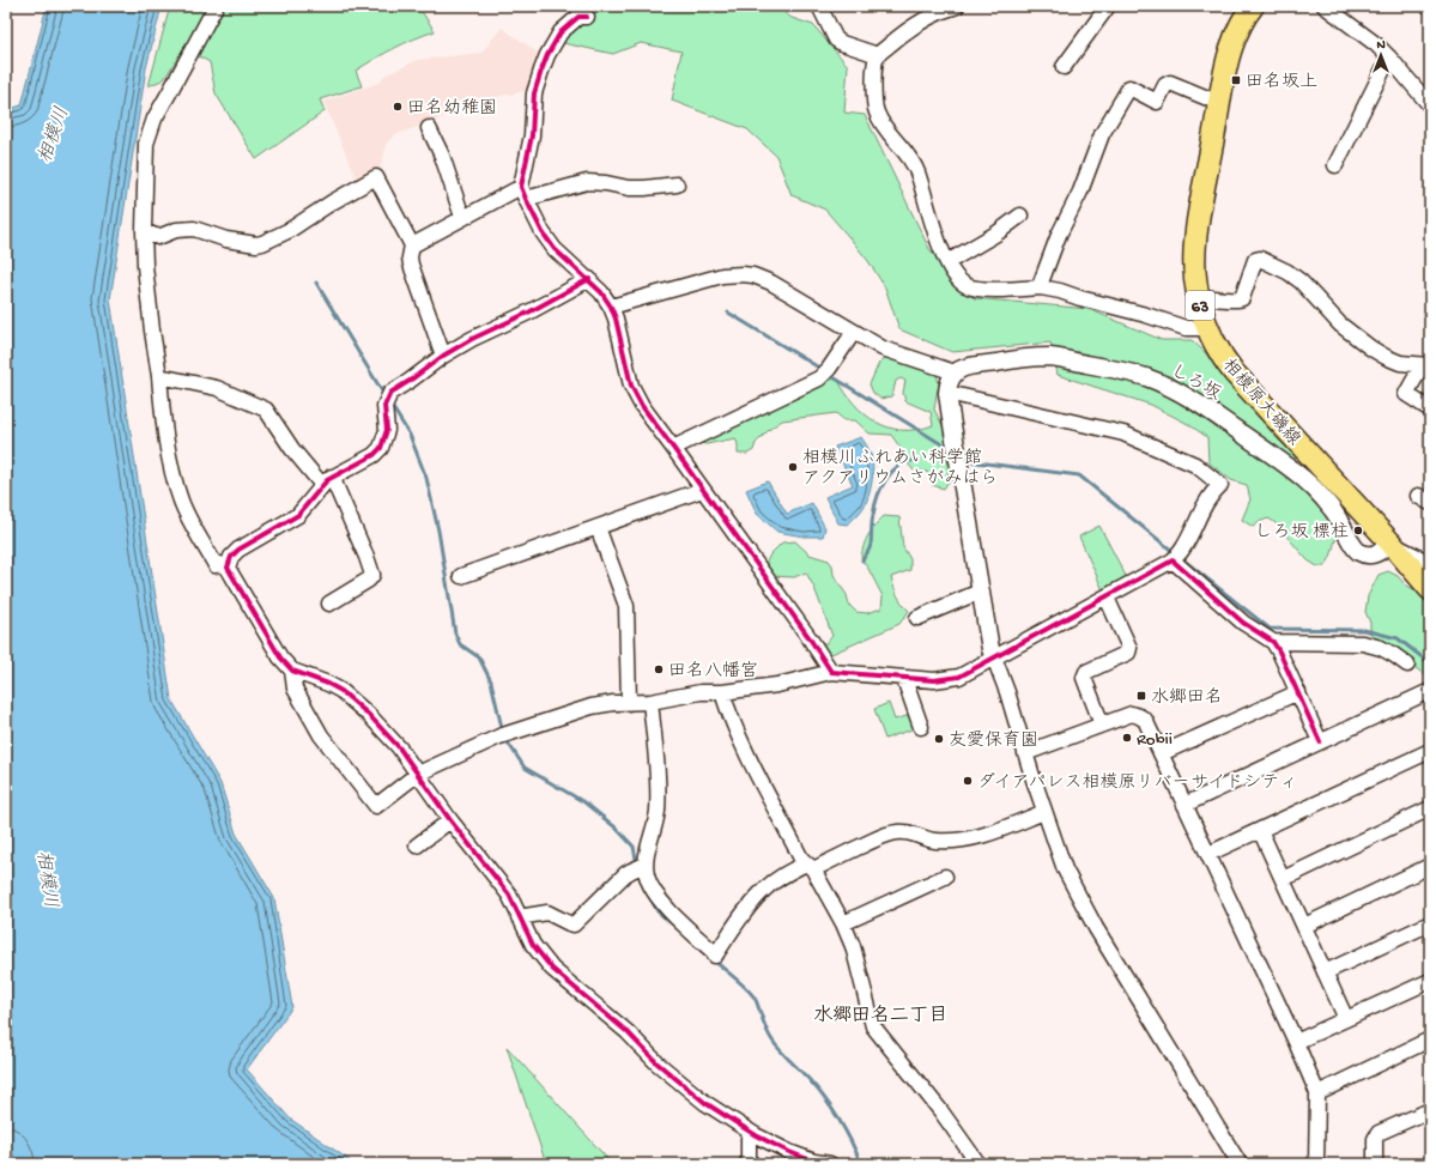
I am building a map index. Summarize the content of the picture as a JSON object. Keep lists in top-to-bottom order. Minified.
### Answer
{"streets":{"main road":["63","相模原大磯線"],"street":["しろ坂"]},"crossings":[["しろ坂","相模原大磯線"]],"districts":["水郷田名二丁目"],"water":["相模川"],"places":{"transit":["田名坂上","水郷田名"],"other":["田名幼稚園","相模川ふれあい科学館 アクアリウムさがみはら","しろ坂 標柱","田名八幡宮","Robii","友愛保育園","ダイアパレス相模原リバーサイドシティ"]},"north":"top"}
